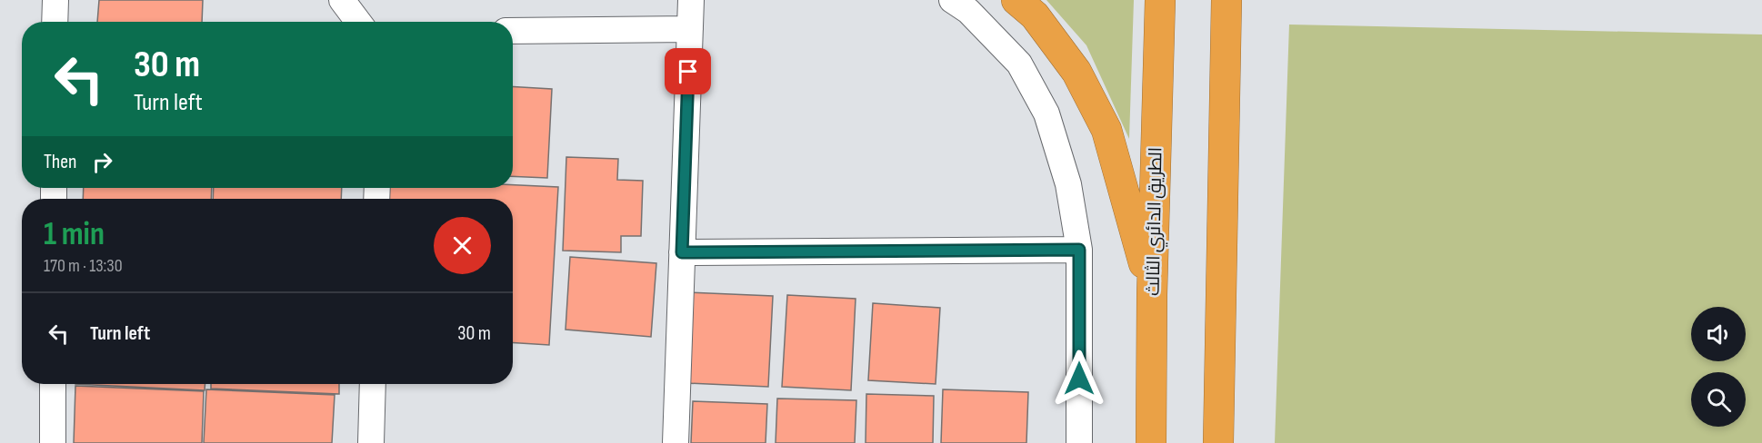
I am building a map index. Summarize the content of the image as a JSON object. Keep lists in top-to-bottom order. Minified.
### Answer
{"streets":{"highway":["الطريق الدائري الثالث"]},"page":{"turn":["30 m","Turn left"],"then":"Then","heading":["1 min","170 m · 13:30"],"list":[{"name":"Turn left","value":"30 m"}]}}
